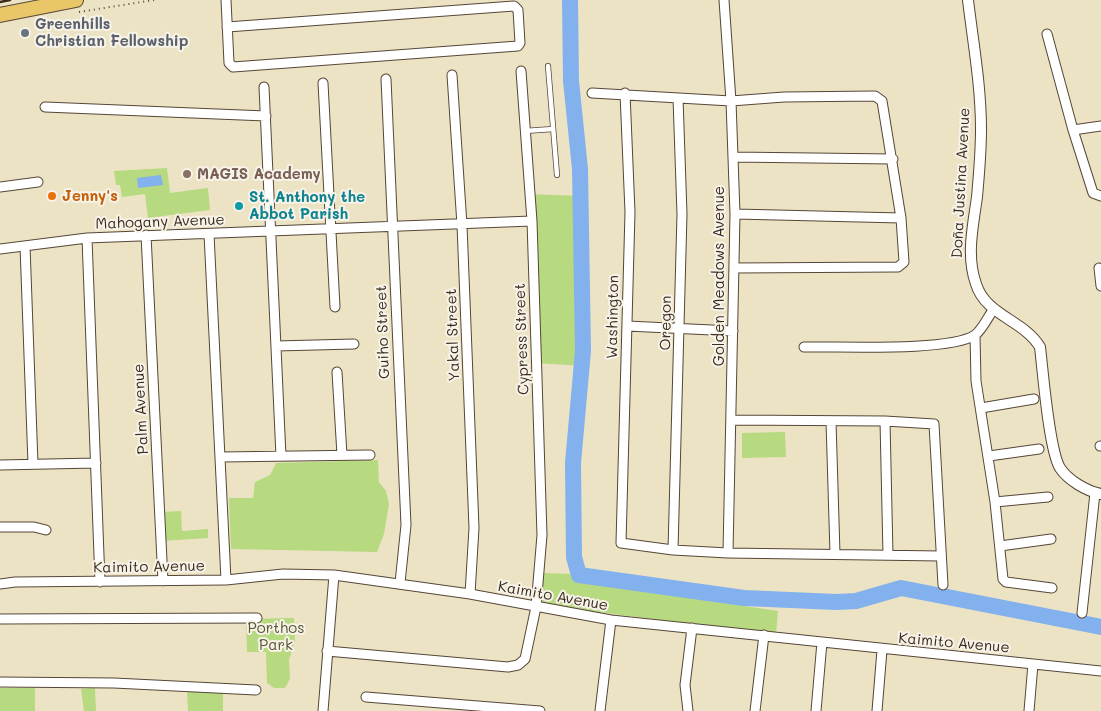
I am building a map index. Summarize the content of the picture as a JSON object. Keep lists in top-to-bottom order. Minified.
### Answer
{"streets":{"street":["Doña Justina Avenue","Mahogany Avenue","Golden Meadows Avenue","Washington","Oregon","Guiho Street","Yakal Street","Cypress Street","Palm Avenue","Kaimito Avenue"]},"crossings":[["Mahogany Avenue","Guiho Street"],["Mahogany Avenue","Yakal Street"],["Mahogany Avenue","Cypress Street"],["Mahogany Avenue","Palm Avenue"],["Washington","Oregon"],["Guiho Street","Kaimito Avenue"],["Yakal Street","Kaimito Avenue"],["Cypress Street","Kaimito Avenue"],["Palm Avenue","Kaimito Avenue"]],"parks":["Porthos Park"],"places":["Greenhills Christian Fellowship","MAGIS Academy","Jenny's","St. Anthony the Abbot Parish"]}
